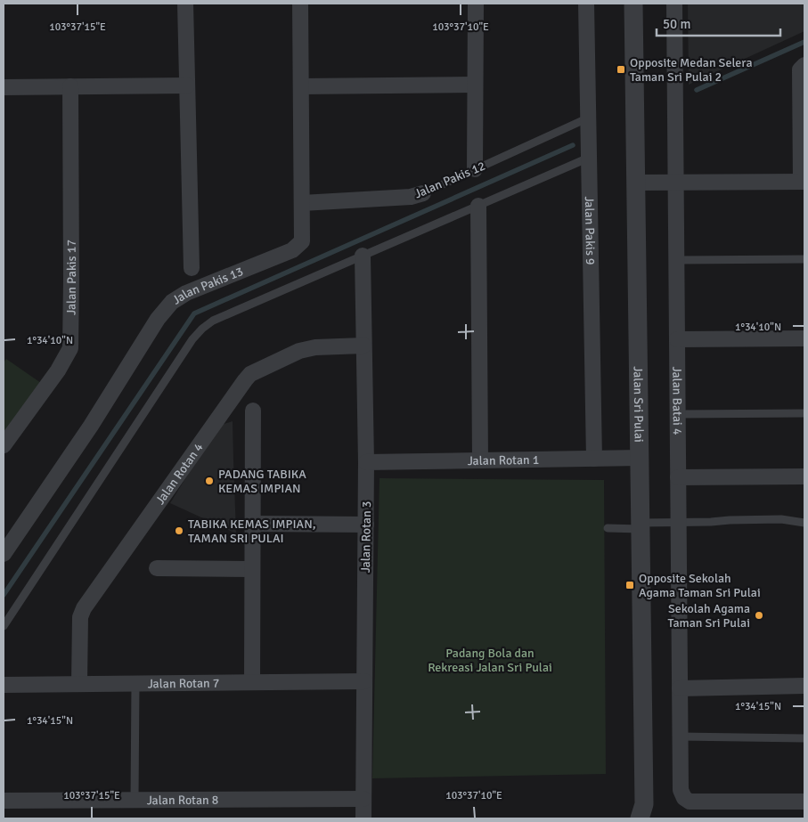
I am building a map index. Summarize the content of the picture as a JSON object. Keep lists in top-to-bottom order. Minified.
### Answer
{"streets":{"street":["Jalan Pakis 12","Jalan Pakis 9","Jalan Pakis 17","Jalan Pakis 13","Jalan Batai 4","Jalan Sri Pulai","Jalan Rotan 1","Jalan Rotan 4","Jalan Rotan 3","Jalan Rotan 7","Jalan Rotan 8"]},"crossings":[["Jalan Pakis 12","Jalan Pakis 9"],["Jalan Pakis 12","Jalan Pakis 13"],["Jalan Pakis 9","Jalan Rotan 1"],["Jalan Sri Pulai","Jalan Rotan 1"],["Jalan Rotan 1","Jalan Rotan 3"],["Jalan Rotan 4","Jalan Rotan 3"],["Jalan Rotan 4","Jalan Rotan 7"],["Jalan Rotan 3","Jalan Rotan 7"],["Jalan Rotan 3","Jalan Rotan 8"]],"parks":["Padang Bola dan Rekreasi Jalan Sri Pulai"],"places":{"transit":["Opposite Medan Selera Taman Sri Pulai 2","Opposite Sekolah Agama Taman Sri Pulai"],"other":["PADANG TABIKA KEMAS IMPIAN","TABIKA KEMAS IMPIAN, TAMAN SRI PULAI","Sekolah Agama Taman Sri Pulai"]},"scale_bar":"50 m","coordinates":["103°37'15\"E","103°37'10\"E","1°34'10\"N","1°34'15\"N"]}
